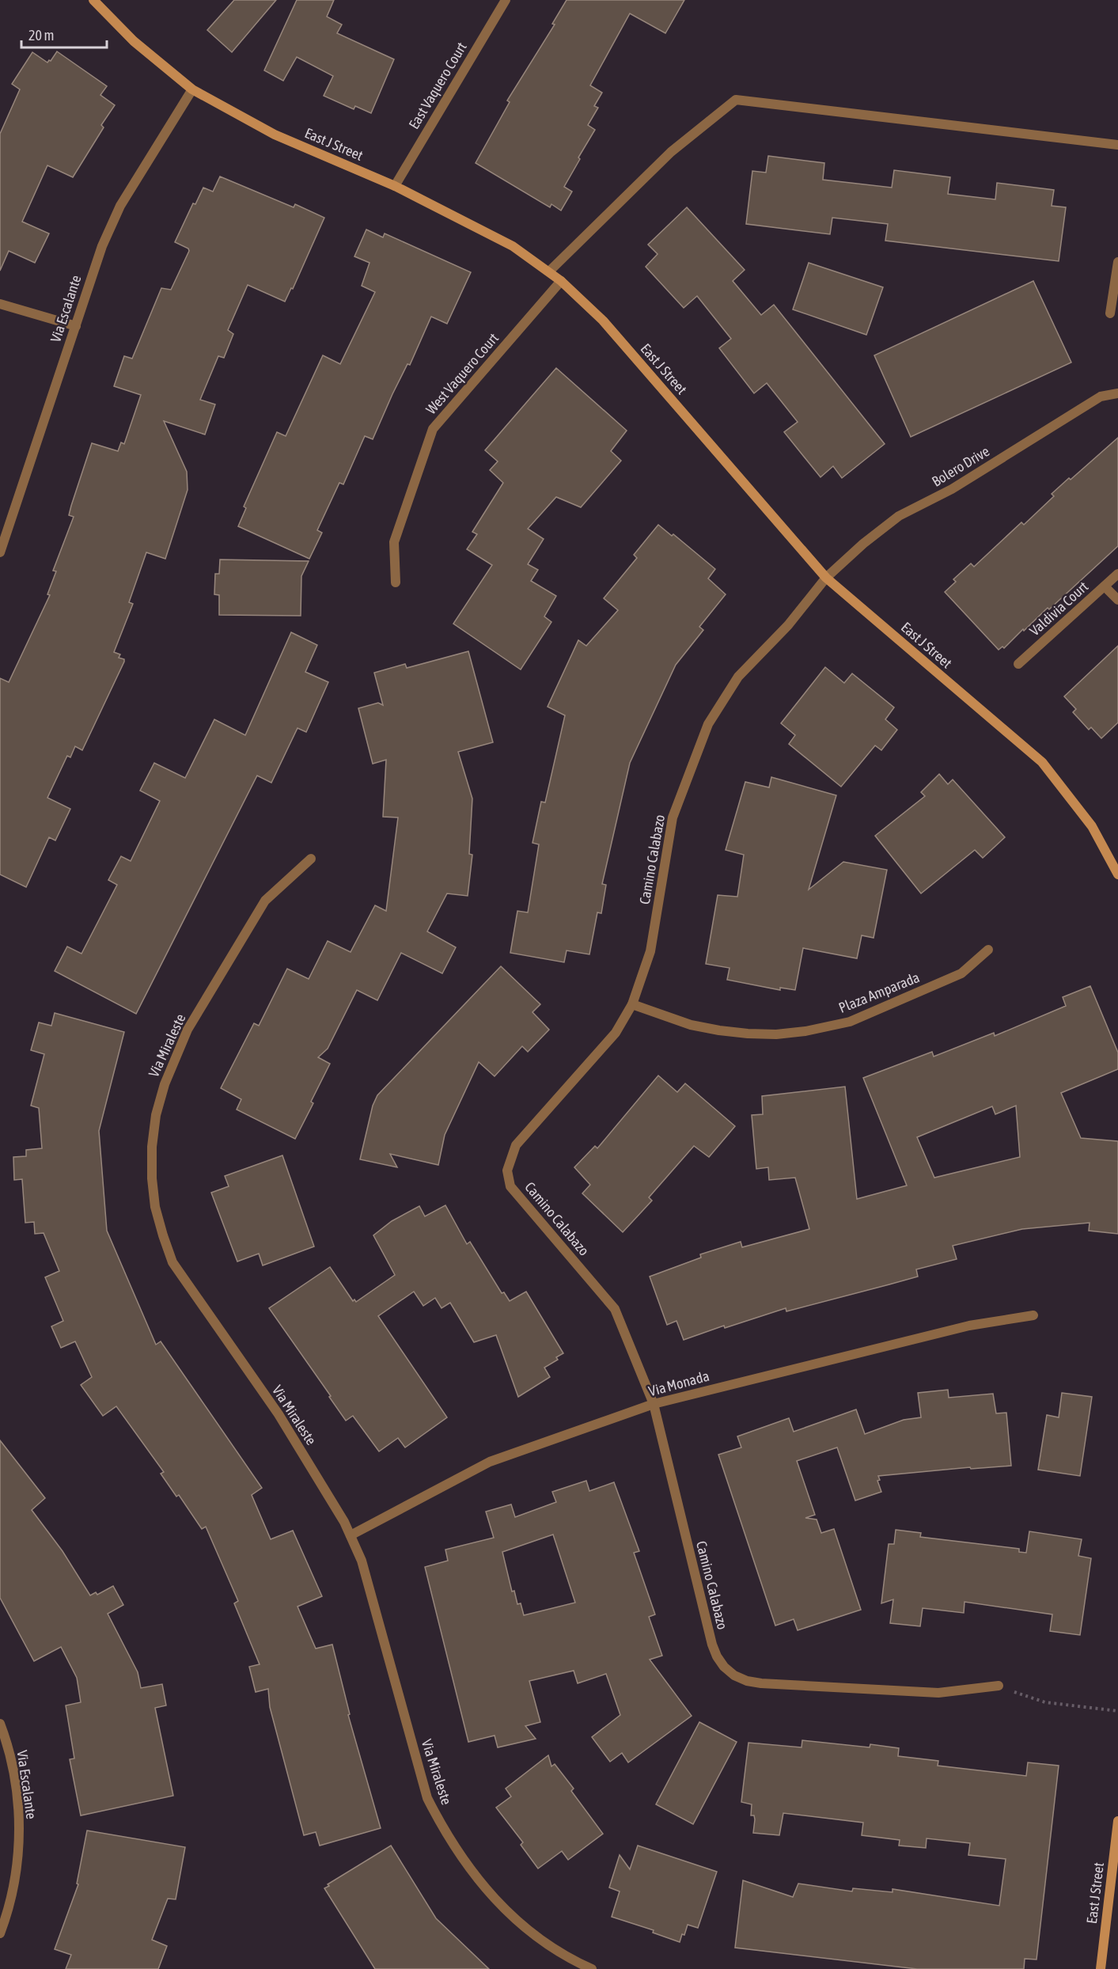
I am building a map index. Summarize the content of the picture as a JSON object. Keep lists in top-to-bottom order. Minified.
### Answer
{"streets":{"street":["East Vaquero Court","East J Street","Via Escalante","West Vaquero Court","Bolero Drive","Valdivia Court","Camino Calabazo","Plaza Amparada","Via Miraleste","Via Monada"]},"crossings":[["East Vaquero Court","East J Street"],["East J Street","Via Escalante"],["East J Street","West Vaquero Court"],["East J Street","Bolero Drive"],["East J Street","Camino Calabazo"],["Bolero Drive","Camino Calabazo"],["Camino Calabazo","Plaza Amparada"],["Camino Calabazo","Via Monada"],["Via Miraleste","Via Monada"]],"scale_bar":"20 m"}
